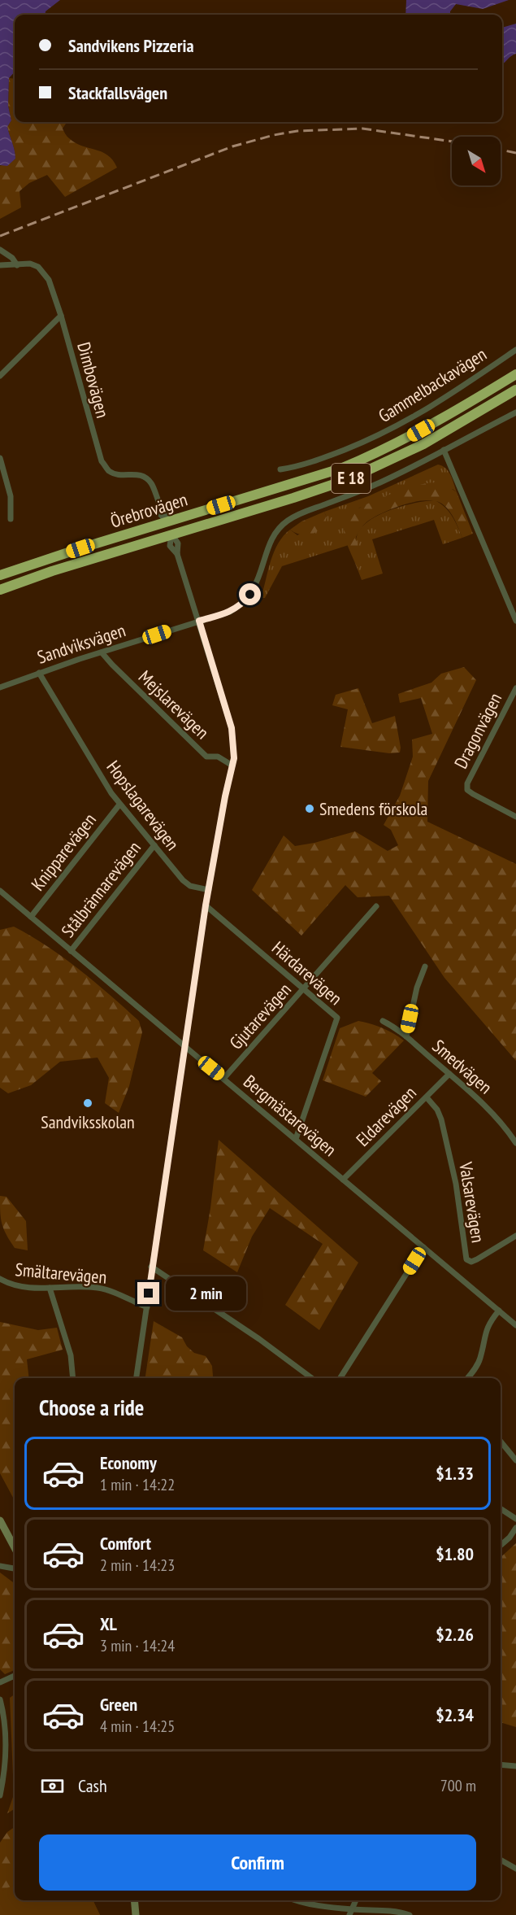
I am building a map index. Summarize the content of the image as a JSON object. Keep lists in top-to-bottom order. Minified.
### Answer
{"streets":{"highway":["E 18","Örebrovägen"],"street":["Dimbovägen","Gammelbackavägen","Sandviksvägen","Mejslarevägen","Dragonvägen","Hopslagarevägen","Knipparevägen","Stålbrännarevägen","Härdarevägen","Gjutarevägen","Smedvägen","Bergmästarevägen","Eldarevägen","Valsarevägen","Smältarevägen"]},"crossings":[["Dimbovägen","Örebrovägen"],["Sandviksvägen","Mejslarevägen"],["Sandviksvägen","Hopslagarevägen"],["Hopslagarevägen","Knipparevägen"],["Hopslagarevägen","Stålbrännarevägen"],["Knipparevägen","Bergmästarevägen"],["Stålbrännarevägen","Bergmästarevägen"],["Härdarevägen","Gjutarevägen"],["Härdarevägen","Bergmästarevägen"],["Gjutarevägen","Bergmästarevägen"],["Smedvägen","Eldarevägen"],["Bergmästarevägen","Eldarevägen"],["Eldarevägen","Valsarevägen"]],"places":["Smedens förskola","Sandviksskolan"],"north":"bottom right","page":{"banner":["Sandvikens Pizzeria","Stackfallsvägen"],"bubble":"2 min","heading":"Choose a ride","list":[{"name":"Economy","note":"1 min · 14:22","value":"$1.33"},{"name":"Comfort","note":"2 min · 14:23","value":"$1.80"},{"name":"XL","note":"3 min · 14:24","value":"$2.26"},{"name":"Green","note":"4 min · 14:25","value":"$2.34"}],"pay":["Cash","700 m"],"buttons":"Confirm"}}
